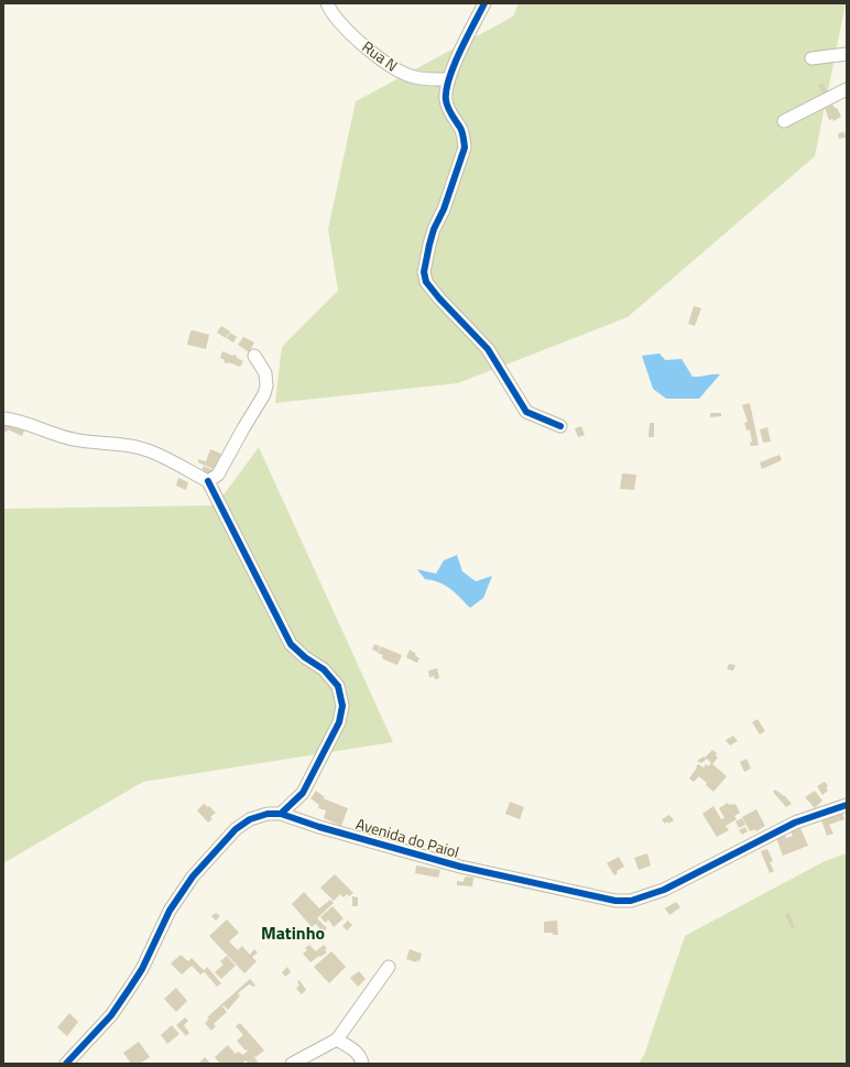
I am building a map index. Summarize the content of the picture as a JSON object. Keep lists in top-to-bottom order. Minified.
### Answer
{"streets":{"street":["Rua N","Avenida do Paiol"]},"districts":["Matinho"]}
